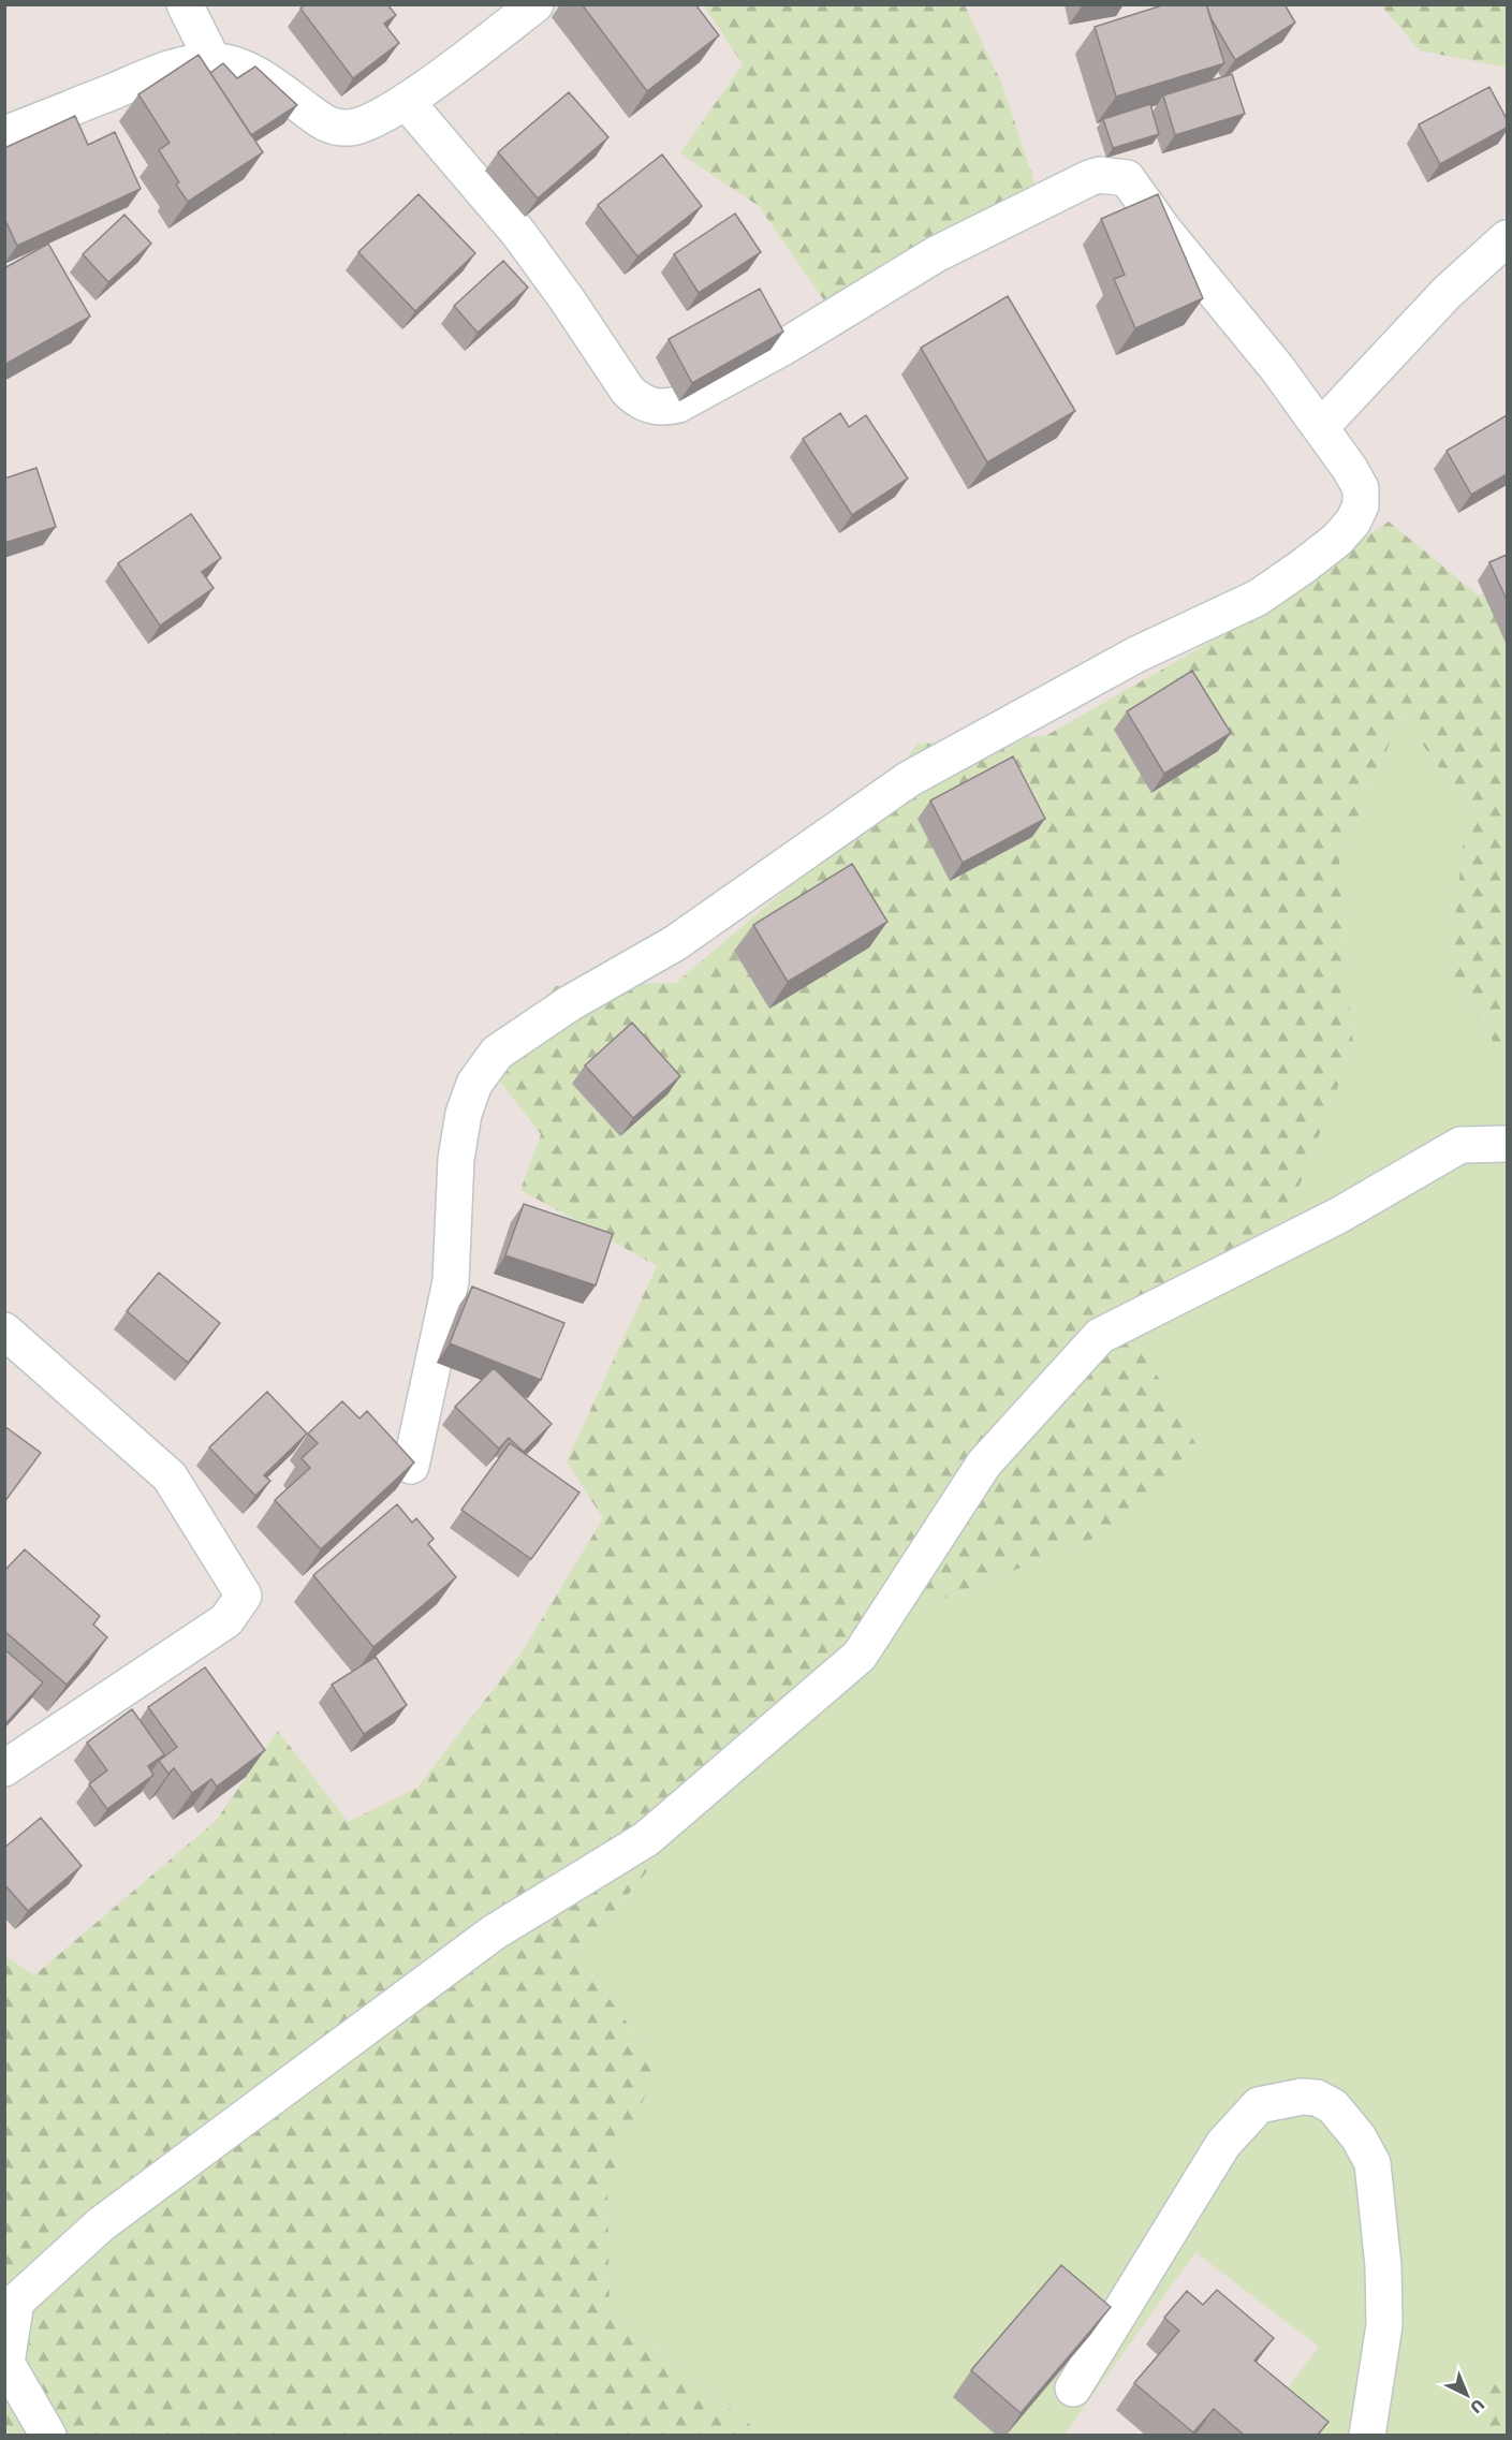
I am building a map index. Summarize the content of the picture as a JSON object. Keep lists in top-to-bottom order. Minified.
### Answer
{"north":"bottom right"}
